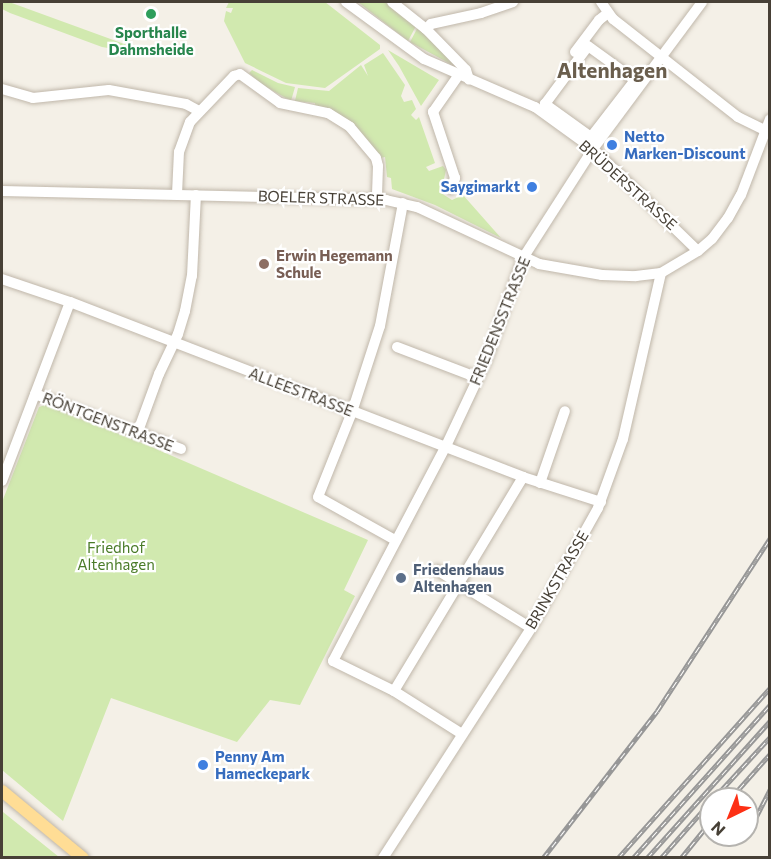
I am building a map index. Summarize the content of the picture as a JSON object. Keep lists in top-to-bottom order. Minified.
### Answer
{"streets":{"street":["BRÜDERSTRASSE","BOELER STRASSE","FRIEDENSSTRASSE","ALLEESTRASSE","RÖNTGENSTRASSE","BRINKSTRASSE"]},"crossings":[["BRÜDERSTRASSE","FRIEDENSSTRASSE"],["BOELER STRASSE","FRIEDENSSTRASSE"],["BOELER STRASSE","BRINKSTRASSE"],["FRIEDENSSTRASSE","ALLEESTRASSE"],["ALLEESTRASSE","BRINKSTRASSE"]],"districts":["Altenhagen"],"parks":["Friedhof Altenhagen"],"places":["Sporthalle Dahmsheide","Netto Marken-Discount","Saygimarkt","Erwin Hegemann Schule","Friedenshaus Altenhagen","Penny Am Hameckepark"],"north":"bottom left"}
